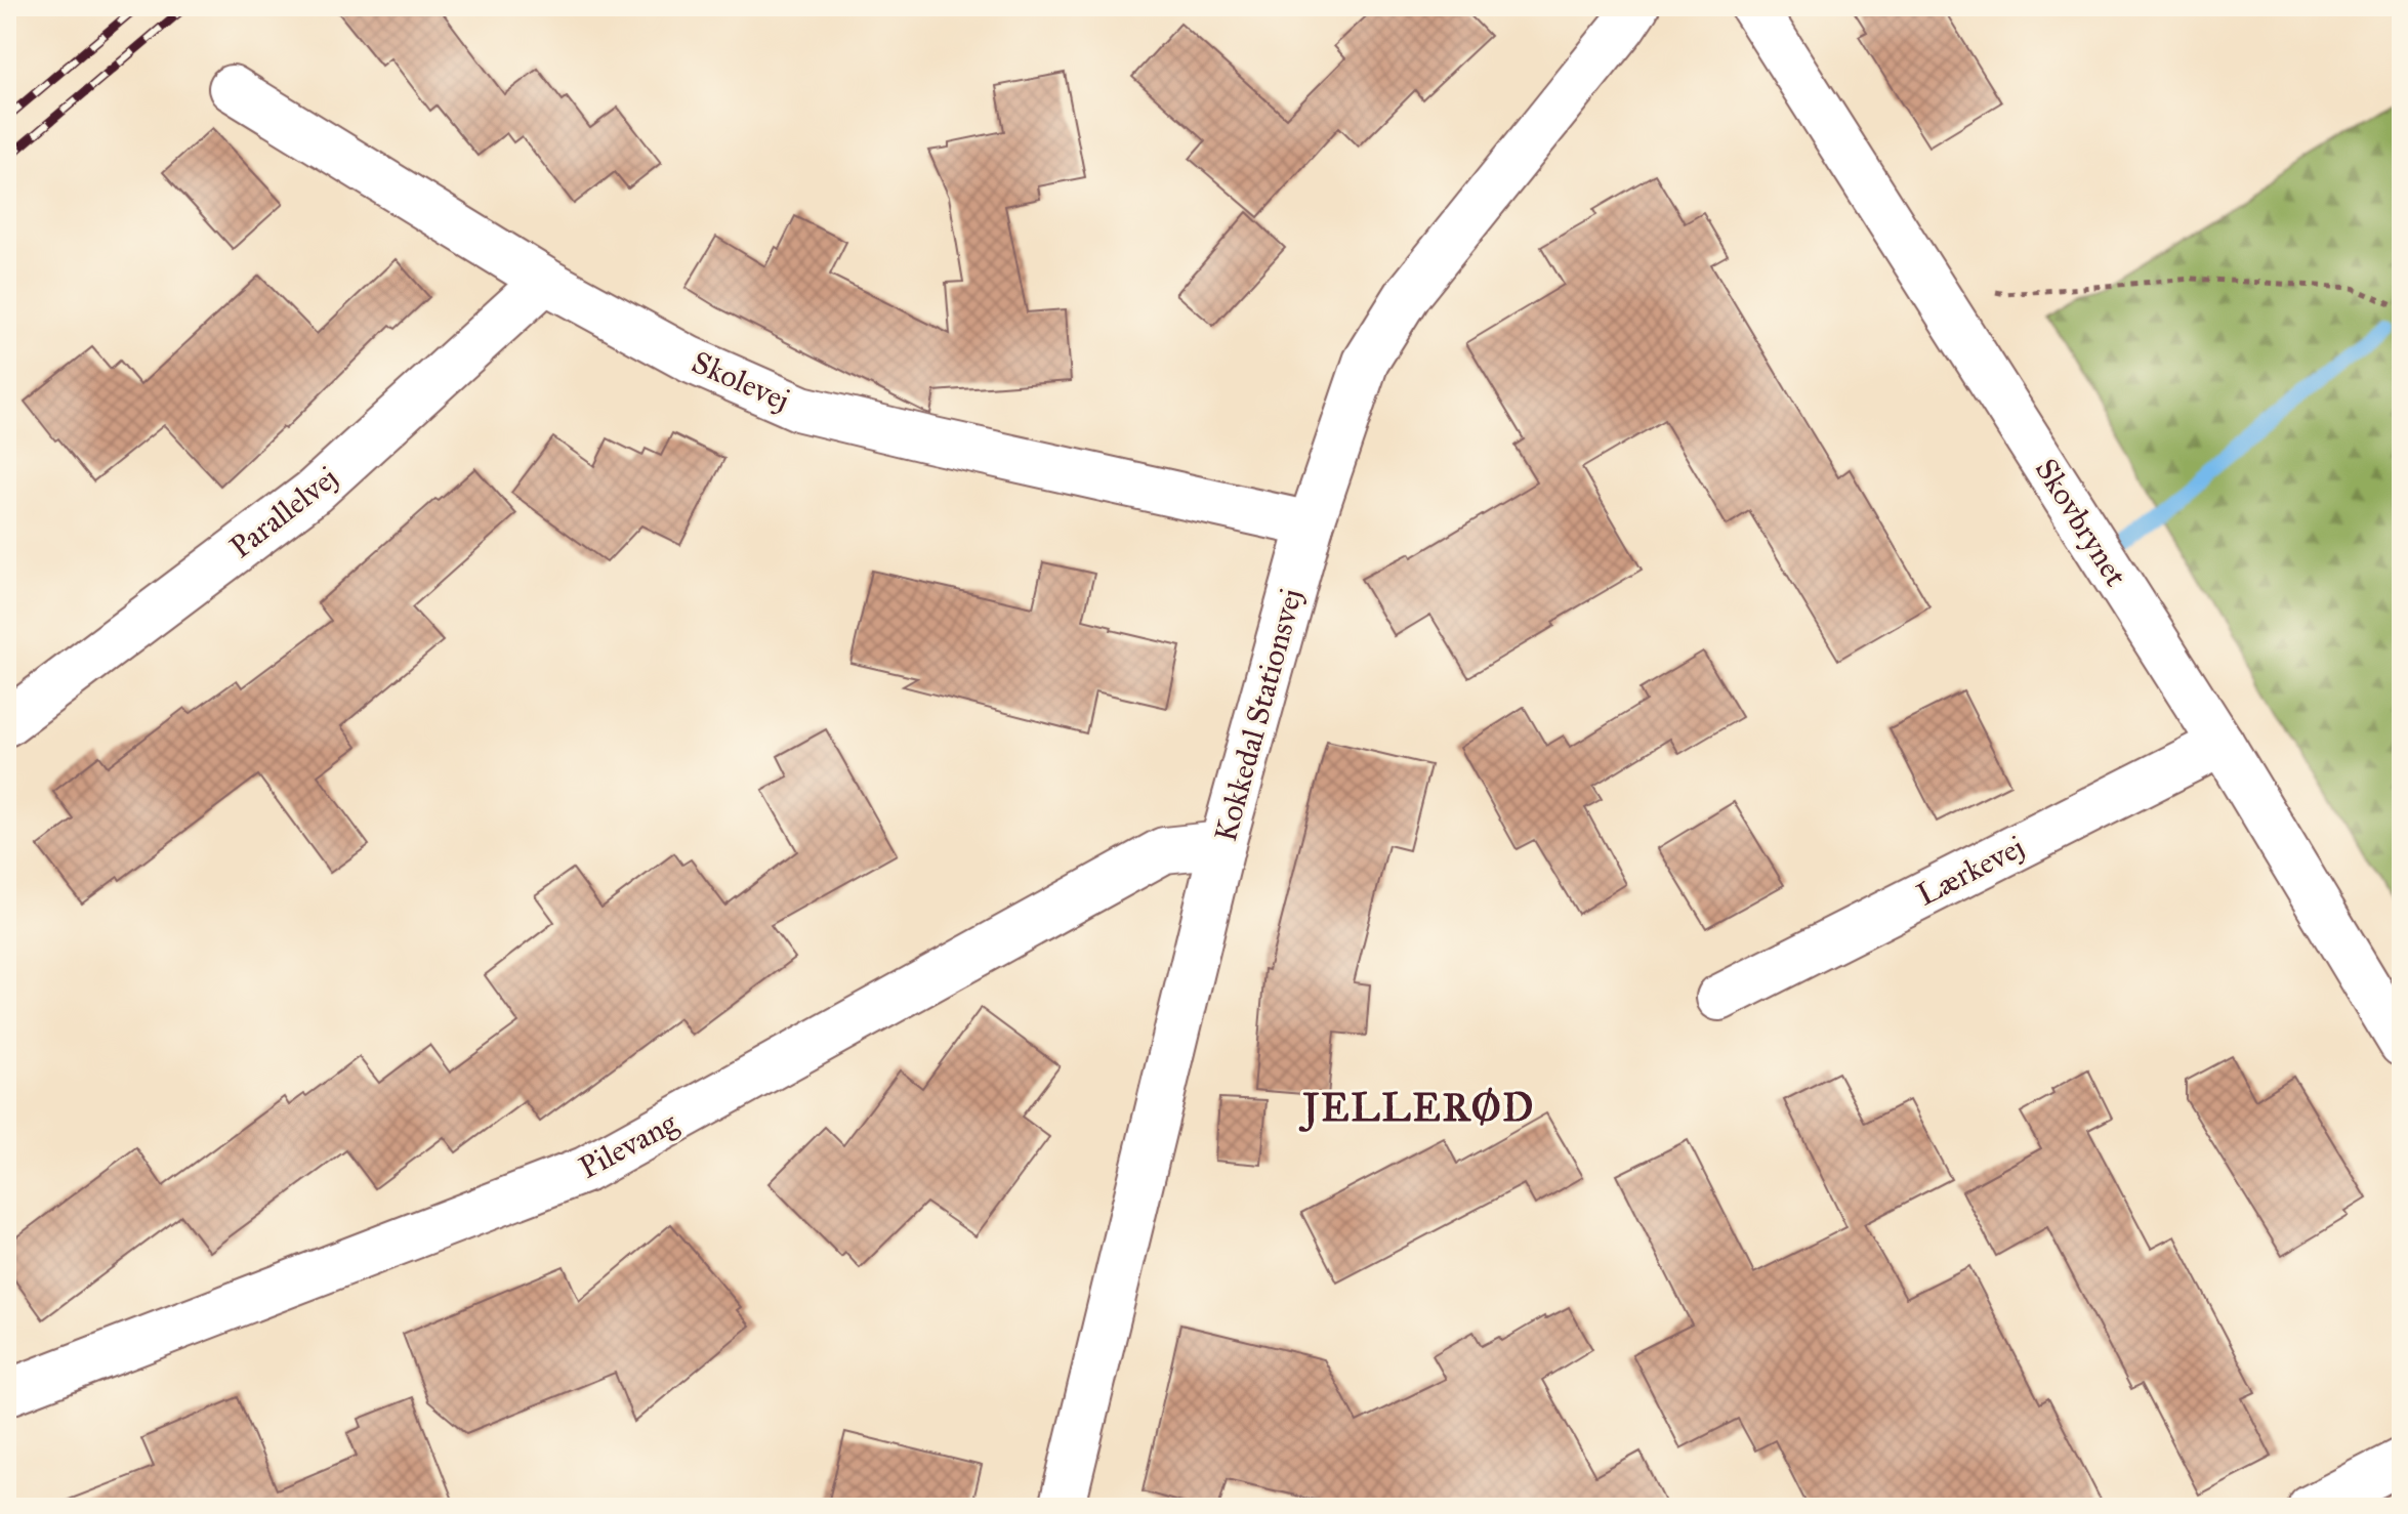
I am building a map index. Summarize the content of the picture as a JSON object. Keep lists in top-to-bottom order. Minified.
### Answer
{"streets":{"street":["Skolevej","Parallelvej","Skovbrynet","Kokkedal Stationsvej","Lærkevej","Pilevang"]},"crossings":[["Skolevej","Parallelvej"],["Skolevej","Kokkedal Stationsvej"],["Skovbrynet","Lærkevej"],["Kokkedal Stationsvej","Pilevang"]],"districts":["JELLERØD"]}
